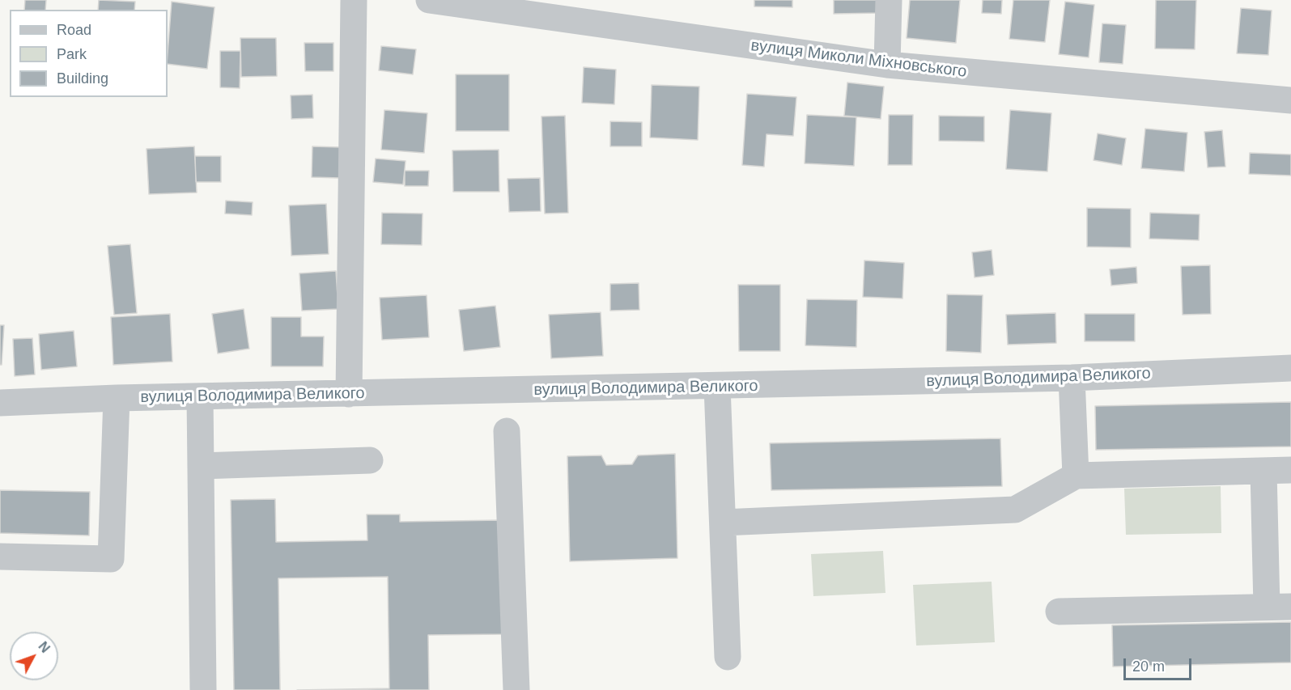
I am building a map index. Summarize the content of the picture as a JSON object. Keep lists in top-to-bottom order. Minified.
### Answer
{"streets":{"street":["вулиця Миколи Міхновського","вулиця Володимира Великого"]},"legend":["Road","Park","Building"],"scale_bar":"20 m","north":"top right"}
